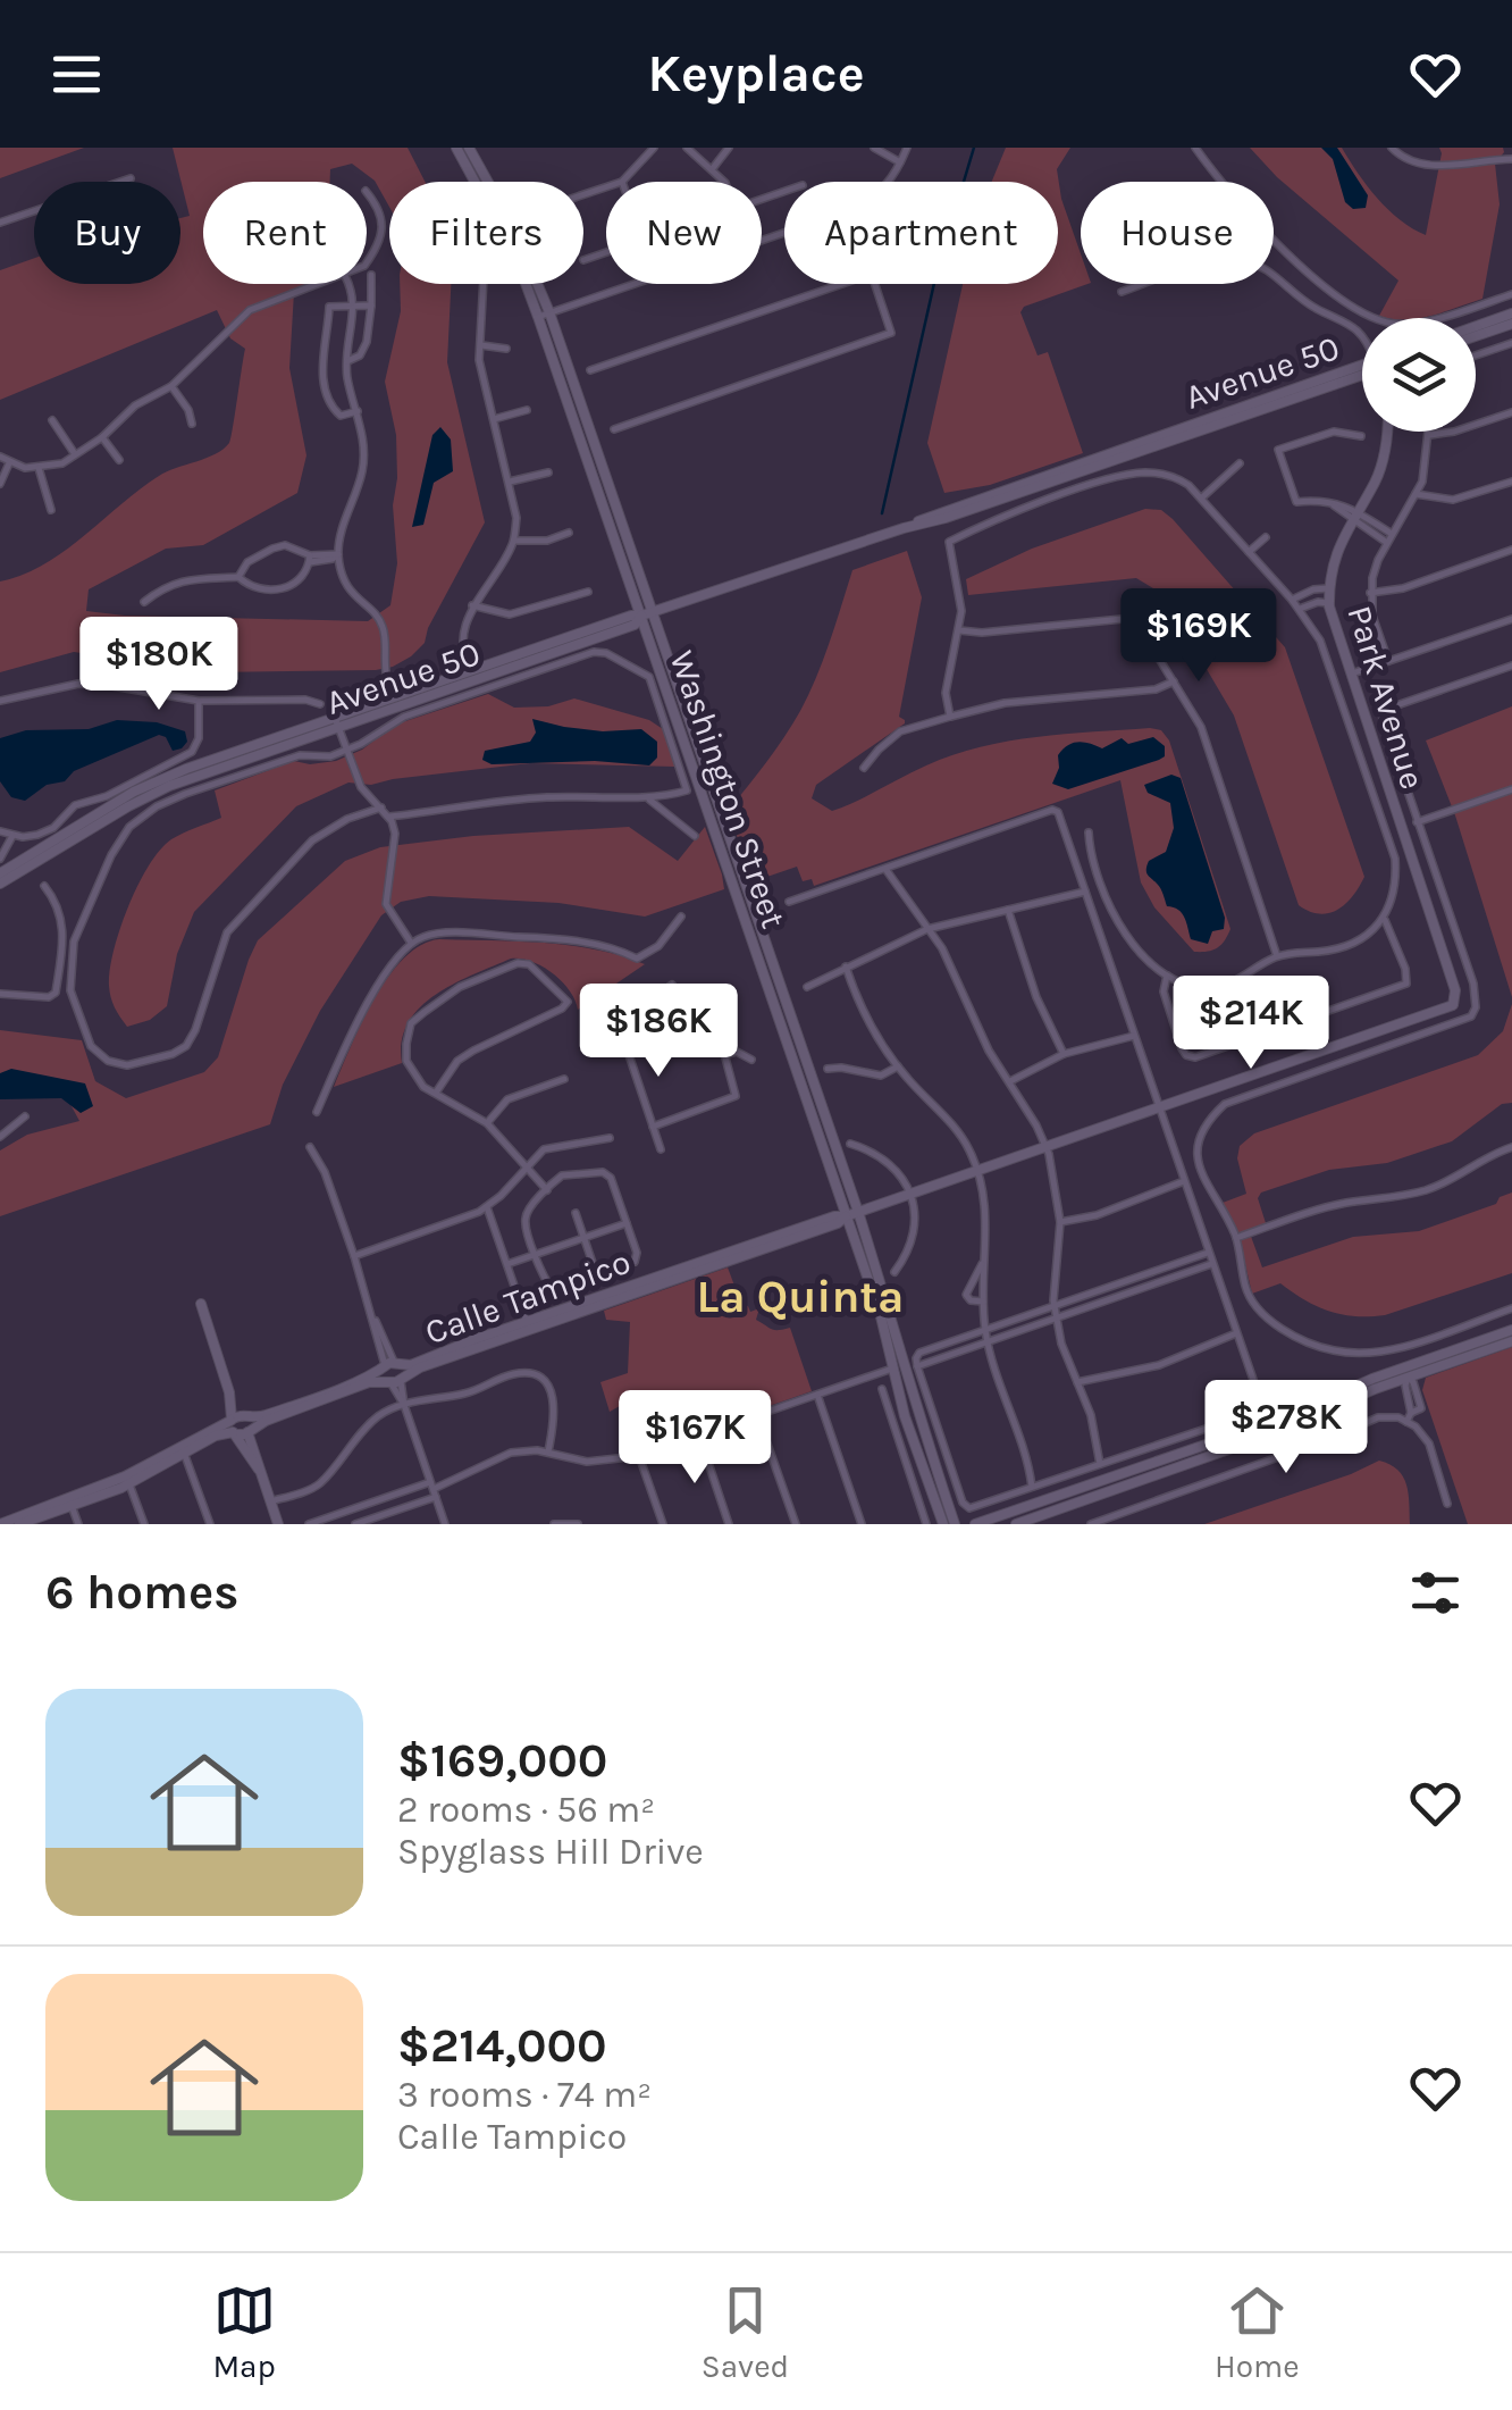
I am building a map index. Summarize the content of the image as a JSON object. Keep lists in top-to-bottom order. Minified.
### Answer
{"streets":{"main road":["Avenue 50","Park Avenue","Washington Street","Calle Tampico"]},"crossings":[["Avenue 50","Washington Street"],["Park Avenue","Calle Tampico"],["Washington Street","Calle Tampico"]],"districts":["La Quinta"],"page":{"header":"Keyplace","chip":["Buy","Rent","Filters","New","Apartment","House"],"price":["$169K","$180K","$214K","$186K","$278K","$167K"],"heading":"6 homes","list":[{"name":"$169,000","note":"2 rooms · 56 m² · Spyglass Hill Drive"},{"name":"$214,000","note":"3 rooms · 74 m² · Calle Tampico"}],"tabs":["Map","Saved","Home"]}}
